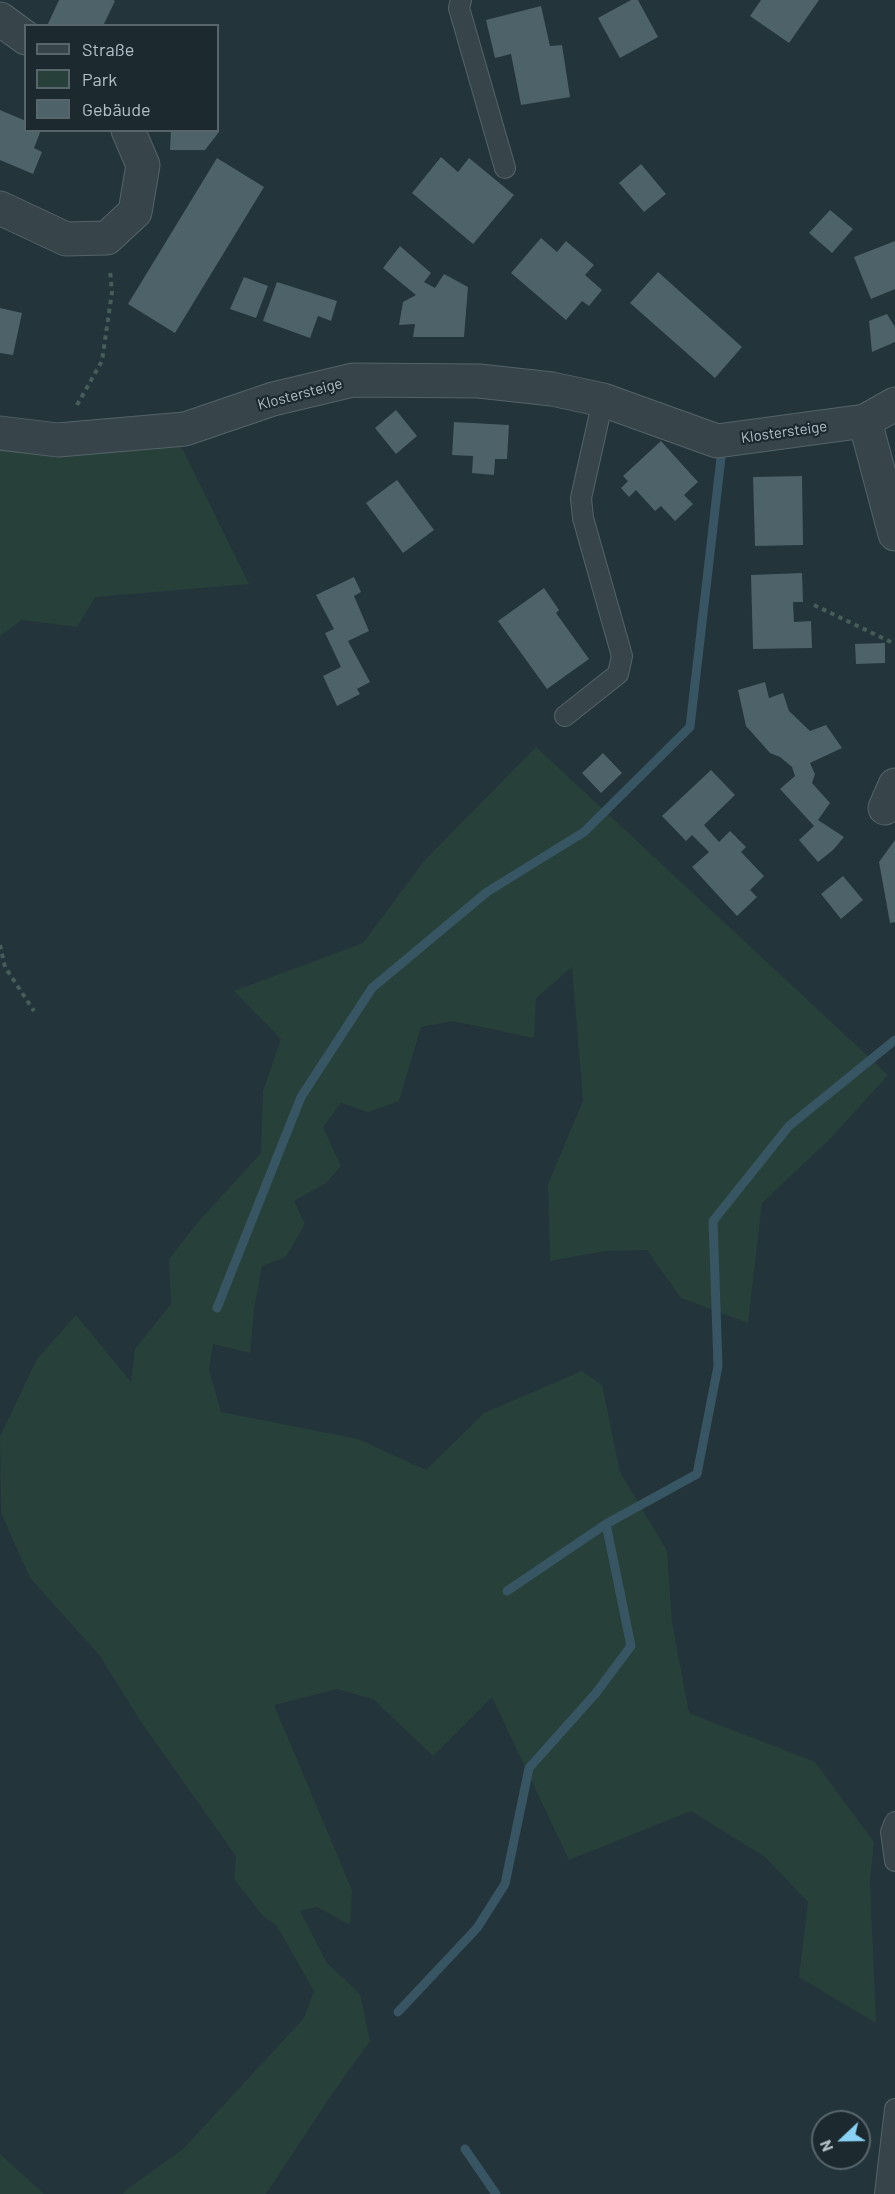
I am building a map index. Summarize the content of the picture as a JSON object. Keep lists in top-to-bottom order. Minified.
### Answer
{"streets":{"street":["Klostersteige"]},"legend":["Straße","Park","Gebäude"],"north":"left"}
